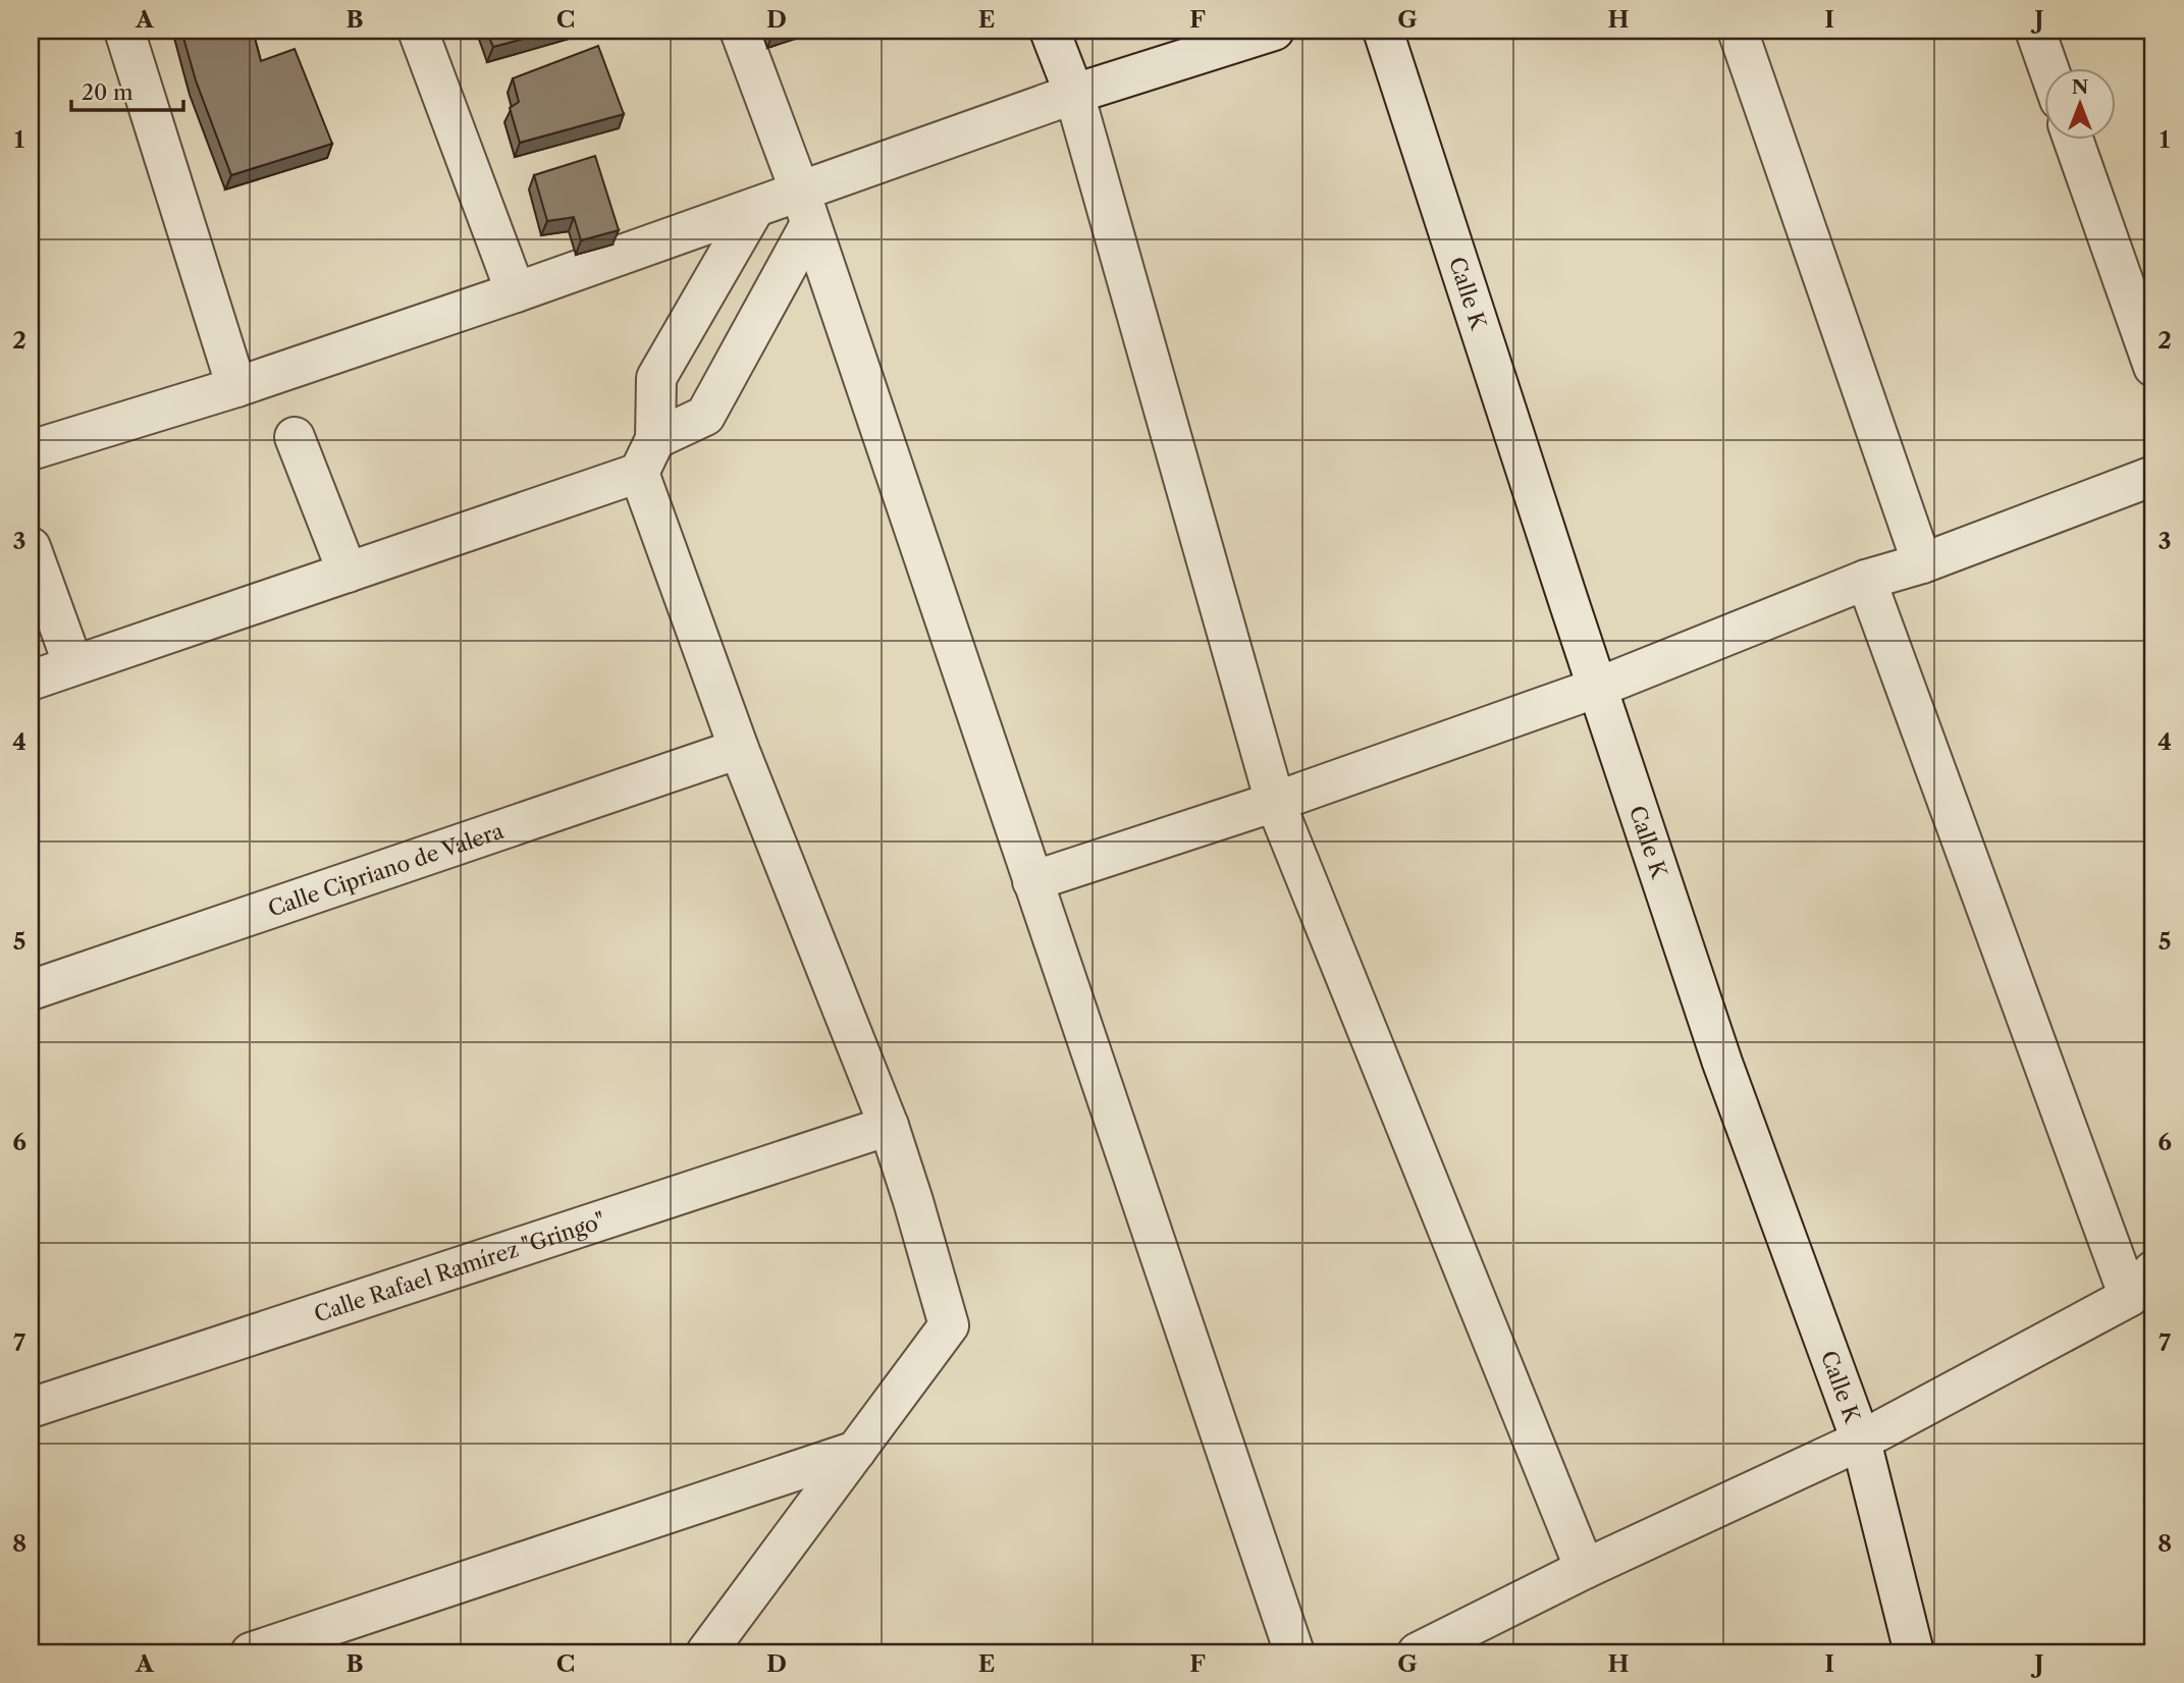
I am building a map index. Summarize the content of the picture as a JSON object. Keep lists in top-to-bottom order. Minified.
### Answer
{"streets":{"street":["Calle K","Calle Cipriano de Valera","Calle Rafael Ramírez \"Gringo\""]},"scale_bar":"20 m","north":"top","grid":{"columns":["A","B","C","D","E","F","G","H","I","J"],"rows":["1","2","3","4","5","6","7","8"]}}
